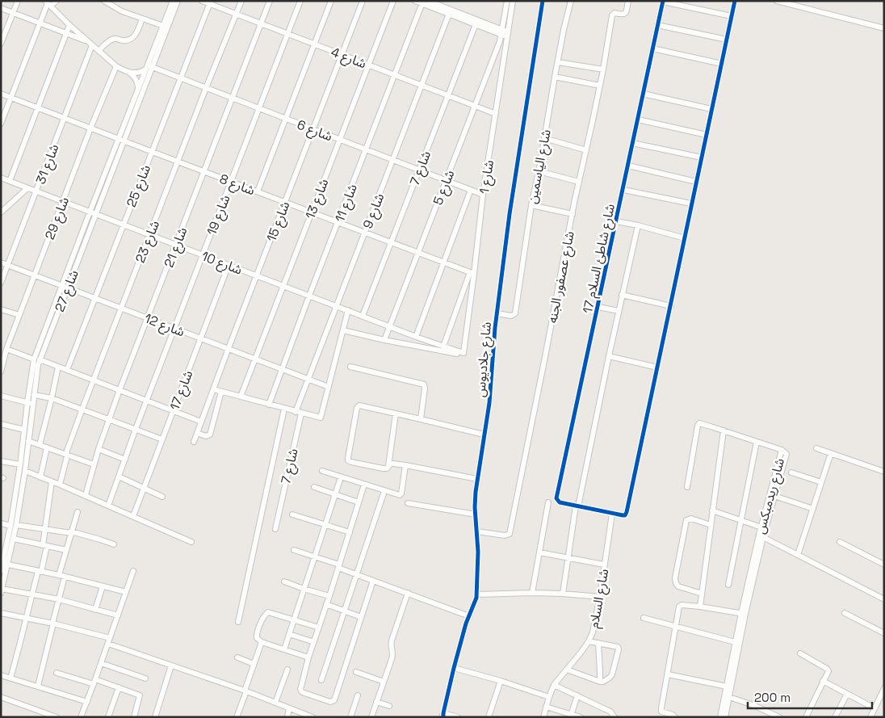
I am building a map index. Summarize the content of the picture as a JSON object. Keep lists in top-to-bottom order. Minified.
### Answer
{"streets":{"street":["شارع 4","شارع 6","شارع 31","شارع الياسمين","شارع 7","شارع 1","شارع 8","شارع 25","شارع 5","شارع 13","شارع 11","شارع 9","شارع 19","شارع 29","شارع 15","شارع 23","شارع 21","شارع شاطئ السلام 17","شارع 10","شارع عصفور الجنه","شارع 27","شارع 12","شارع جلاديوس","شارع 17","شارع ريدمبكس","شارع السلام"]},"crossings":[["شارع 4","شارع 7"],["شارع 4","شارع 1"],["شارع 4","شارع 25"],["شارع 4","شارع 5"],["شارع 4","شارع 13"],["شارع 4","شارع 11"],["شارع 4","شارع 9"],["شارع 4","شارع 19"],["شارع 4","شارع 15"],["شارع 4","شارع 23"],["شارع 4","شارع 21"],["شارع 6","شارع 7"],["شارع 6","شارع 1"],["شارع 6","شارع 25"],["شارع 6","شارع 5"],["شارع 6","شارع 13"],["شارع 6","شارع 11"],["شارع 6","شارع 9"],["شارع 6","شارع 19"],["شارع 6","شارع 15"],["شارع 6","شارع 23"],["شارع 6","شارع 21"],["شارع 6","شارع 27"],["شارع 31","شارع 8"],["شارع 31","شارع 10"],["شارع 31","شارع 12"],["شارع الياسمين","شارع جلاديوس"],["شارع 7","شارع 8"],["شارع 7","شارع 9"],["شارع 7","شارع 10"],["شارع 1","شارع 8"],["شارع 1","شارع 5"],["شارع 1","شارع 10"],["شارع 8","شارع 25"],["شارع 8","شارع 5"],["شارع 8","شارع 13"],["شارع 8","شارع 11"],["شارع 8","شارع 9"],["شارع 8","شارع 19"],["شارع 8","شارع 29"],["شارع 8","شارع 15"],["شارع 8","شارع 23"],["شارع 8","شارع 21"],["شارع 8","شارع 27"],["شارع 25","شارع 10"],["شارع 25","شارع 12"],["شارع 5","شارع 10"],["شارع 13","شارع 10"],["شارع 13","شارع 12"],["شارع 11","شارع 10"],["شارع 11","شارع 12"],["شارع 9","شارع 10"],["شارع 9","شارع 12"],["شارع 19","شارع 10"],["شارع 19","شارع 12"],["شارع 29","شارع 10"],["شارع 29","شارع 12"],["شارع 15","شارع 10"],["شارع 15","شارع 12"],["شارع 23","شارع 10"],["شارع 23","شارع 12"],["شارع 21","شارع 10"],["شارع 21","شارع 12"],["شارع 10","شارع 27"],["شارع 10","شارع 17"],["شارع عصفور الجنه","شارع جلاديوس"],["شارع 27","شارع 12"],["شارع 12","شارع 17"]],"scale_bar":"200 m"}
